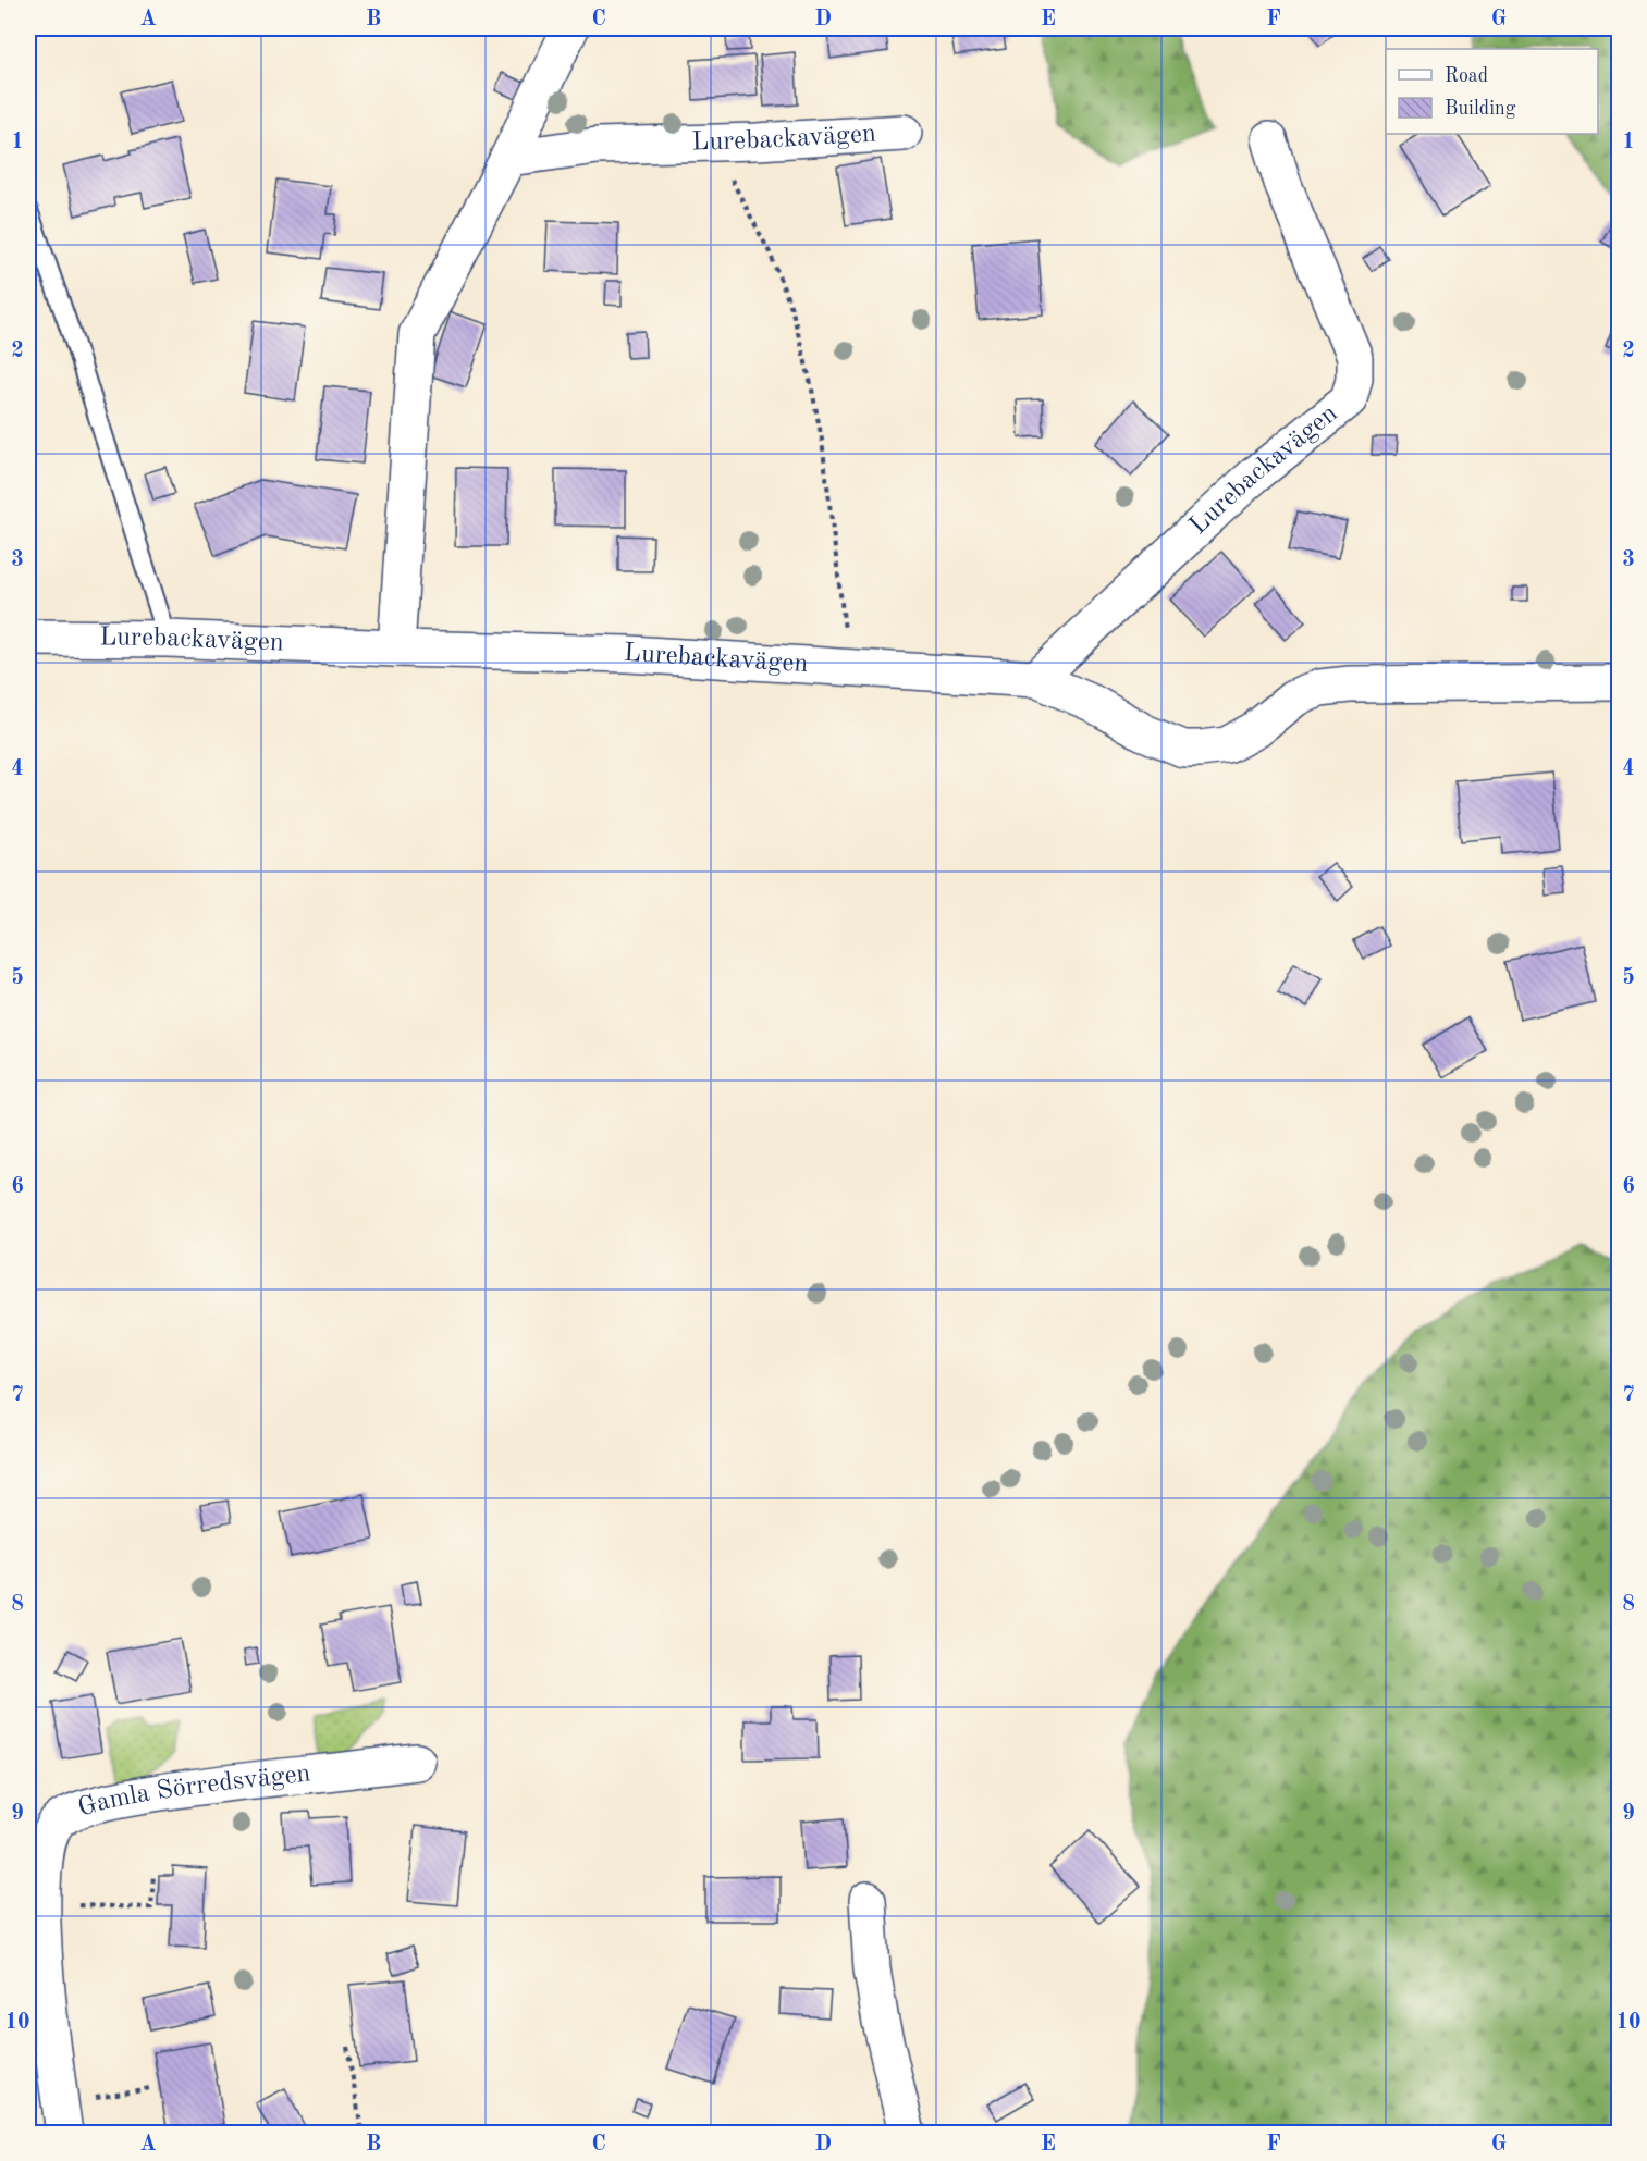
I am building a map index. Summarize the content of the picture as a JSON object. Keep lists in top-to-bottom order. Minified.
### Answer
{"streets":{"street":["Lurebackavägen","Gamla Sörredsvägen"]},"legend":["Road","Building"],"grid":{"columns":["A","B","C","D","E","F","G"],"rows":["1","2","3","4","5","6","7","8","9","10"]}}
